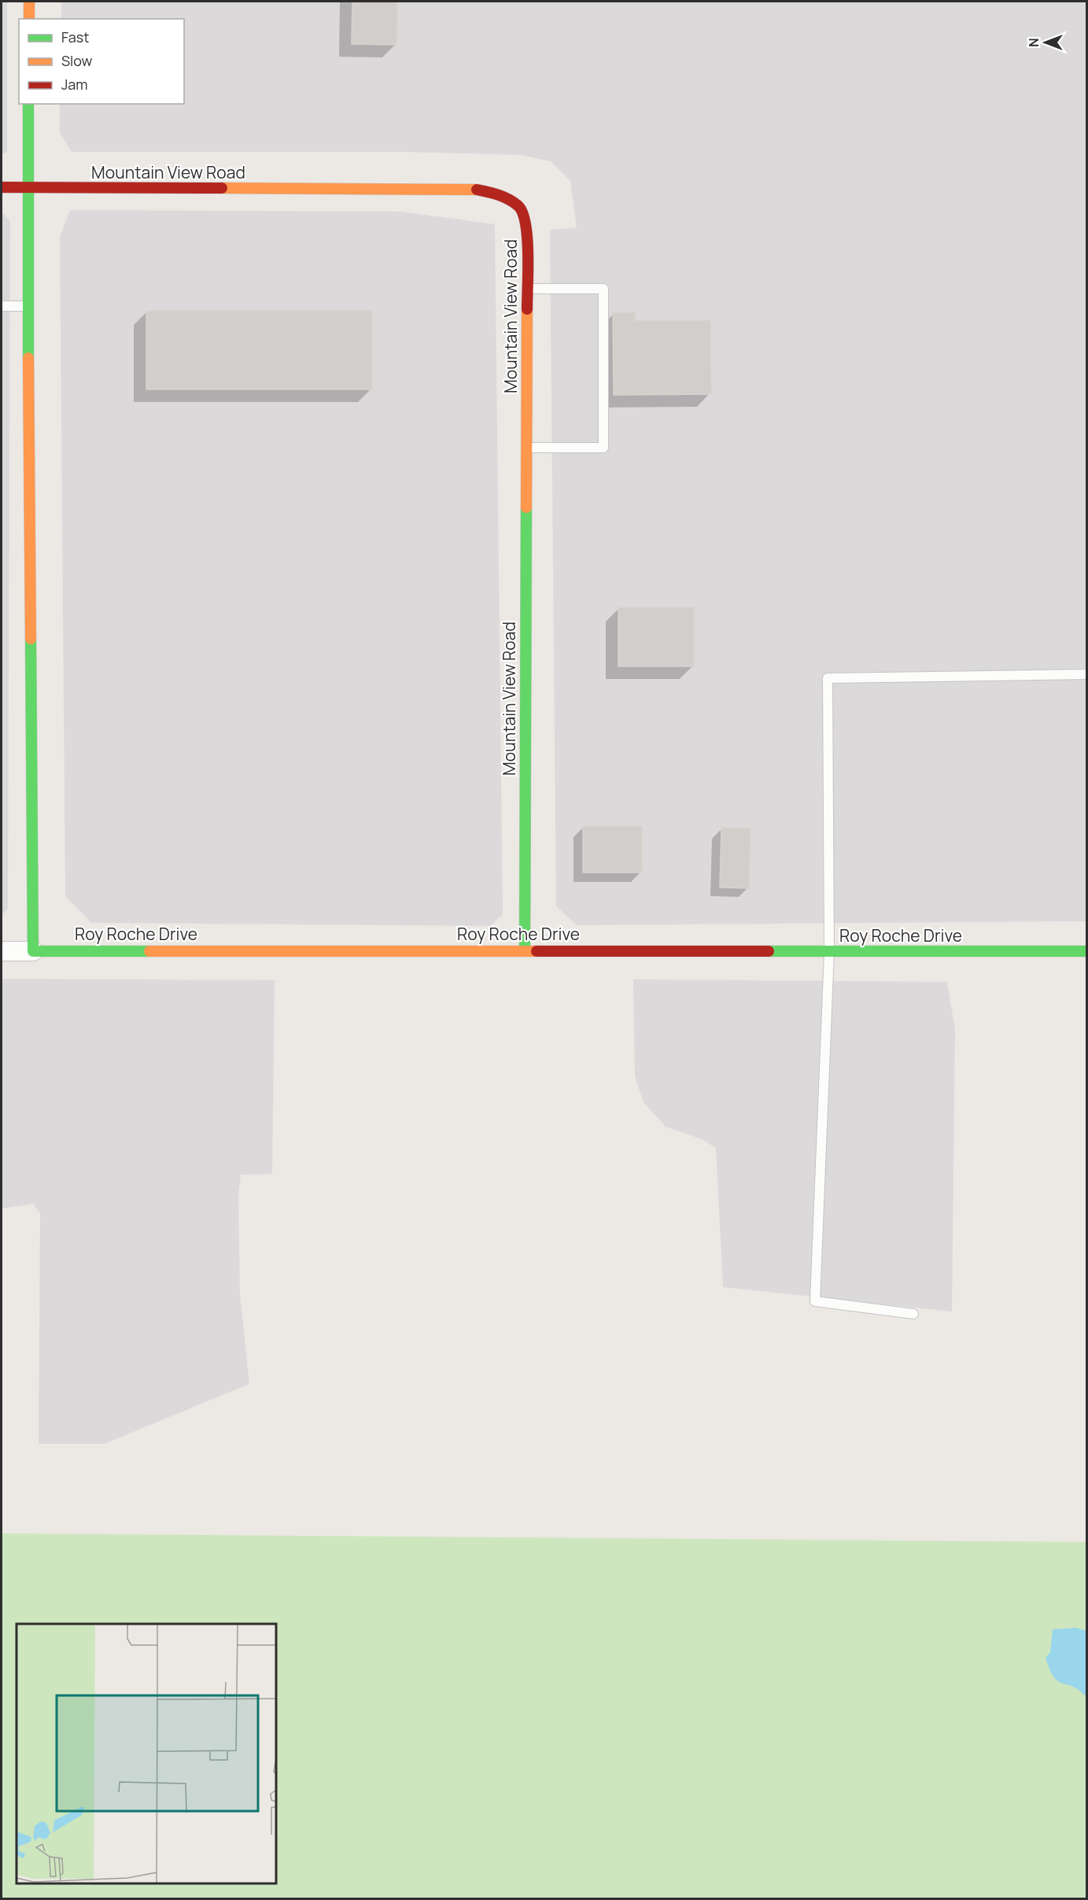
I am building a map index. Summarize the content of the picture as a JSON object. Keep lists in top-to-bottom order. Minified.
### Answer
{"streets":{"street":["Mountain View Road","Roy Roche Drive"]},"crossings":[["Mountain View Road","Roy Roche Drive"]],"legend":["Fast","Slow","Jam"],"north":"left"}
